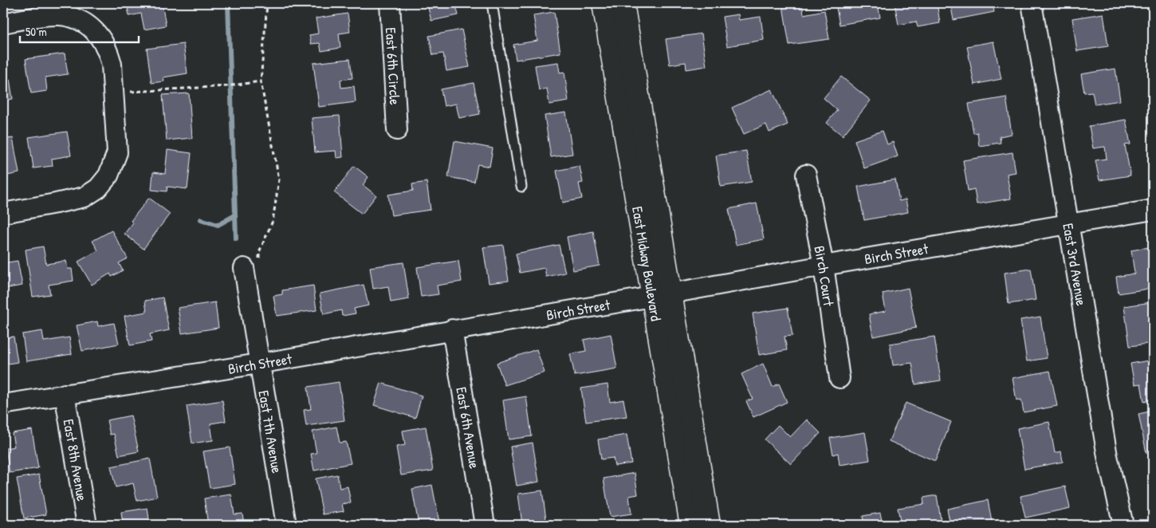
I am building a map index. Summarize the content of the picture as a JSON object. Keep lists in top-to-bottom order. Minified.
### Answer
{"streets":{"main road":["East Midway Boulevard"],"street":["East 6th Circle","Birch Street","East 3rd Avenue","Birch Court","East 6th Avenue","East 7th Avenue","East 8th Avenue"]},"crossings":[["Birch Street","East Midway Boulevard"],["Birch Street","East 3rd Avenue"],["Birch Street","Birch Court"],["Birch Street","East 6th Avenue"],["Birch Street","East 7th Avenue"],["Birch Street","East 8th Avenue"]],"scale_bar":"50 m"}
